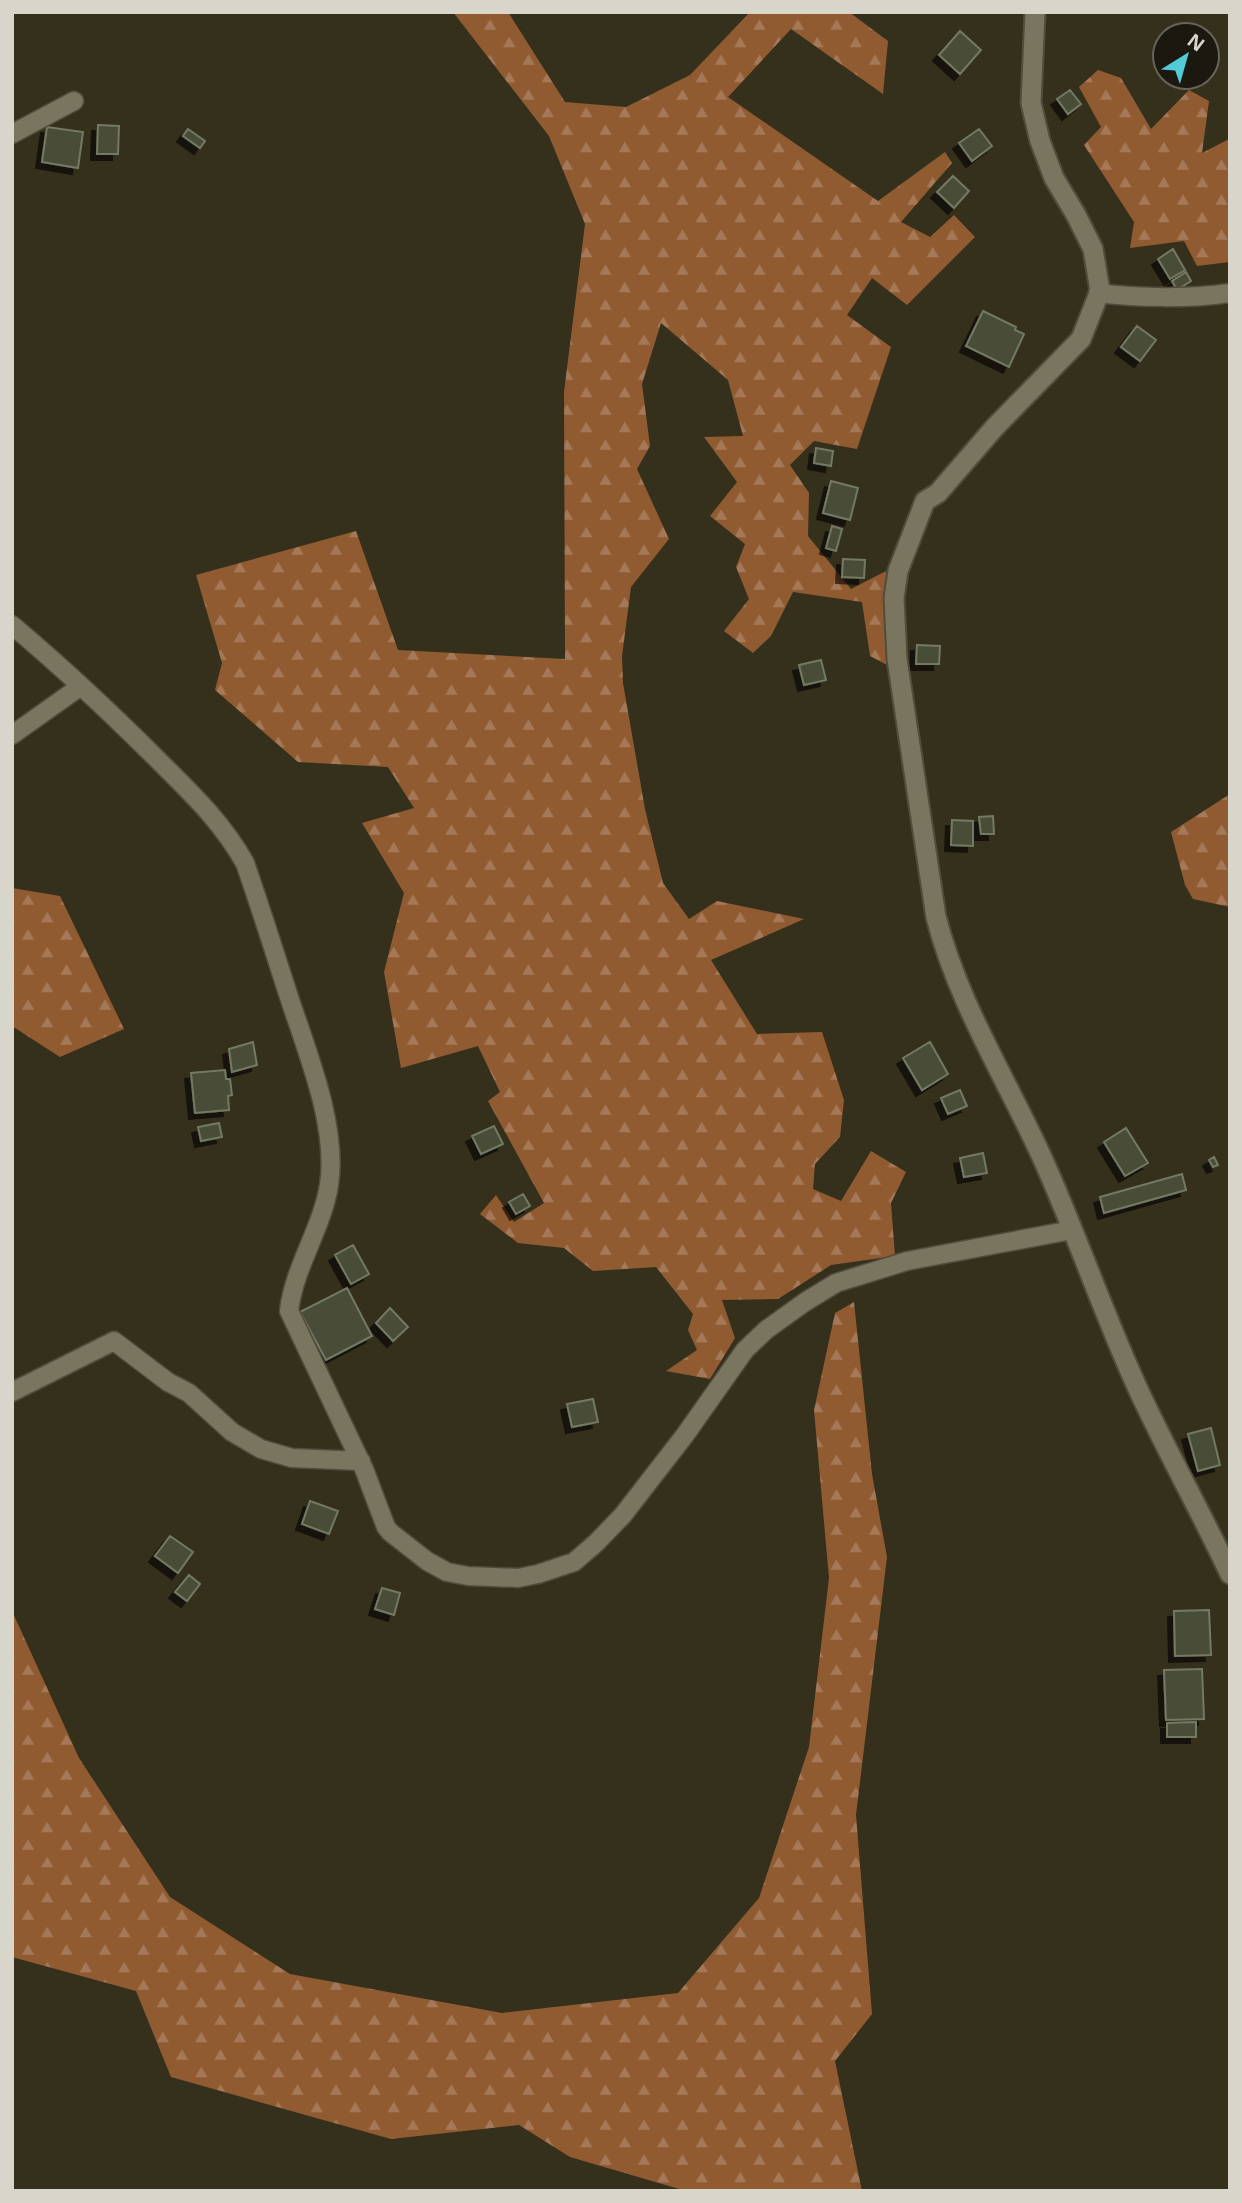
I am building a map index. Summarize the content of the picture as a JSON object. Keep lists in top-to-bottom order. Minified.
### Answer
{"north":"top right"}
